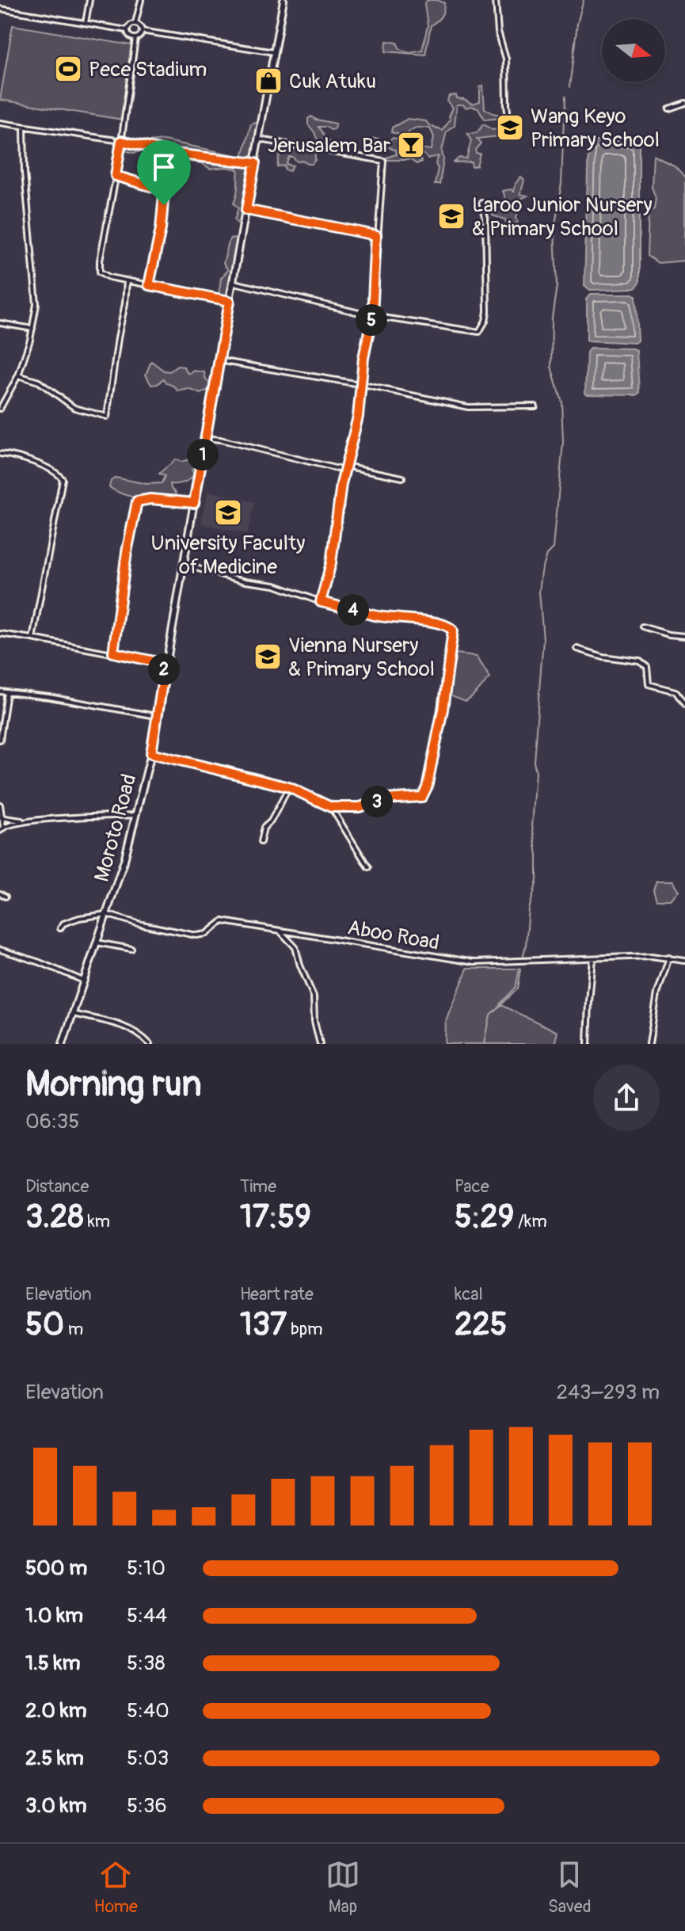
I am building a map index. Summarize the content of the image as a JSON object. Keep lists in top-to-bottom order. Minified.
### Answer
{"streets":{"main road":["Moroto Road"],"street":["Aboo Road"]},"crossings":[["Moroto Road","Aboo Road"]],"places":{"sports":["Pece Stadium"],"shop":["Cuk Atuku"],"school or university":["Wang Keyo Primary School","Laroo Junior Nursery & Primary School","University Faculty of Medicine","Vienna Nursery & Primary School"],"bar":["Jerusalem Bar"]},"north":"right","page":{"pins":["5","1","4","2","3"],"heading":["Morning run","06:35"],"stats":[["Distance","3.28 km"],["Time","17:59"],["Pace","5:29 /km"],["Elevation","50 m"],["Heart rate","137 bpm"],["kcal","225"]],"chart":["Elevation","243–293 m"],"list":[{"name":"500 m","note":"5:10"},{"name":"1.0 km","note":"5:44"},{"name":"1.5 km","note":"5:38"},{"name":"2.0 km","note":"5:40"},{"name":"2.5 km","note":"5:03"},{"name":"3.0 km","note":"5:36"}],"tabs":["Home","Map","Saved"]}}
